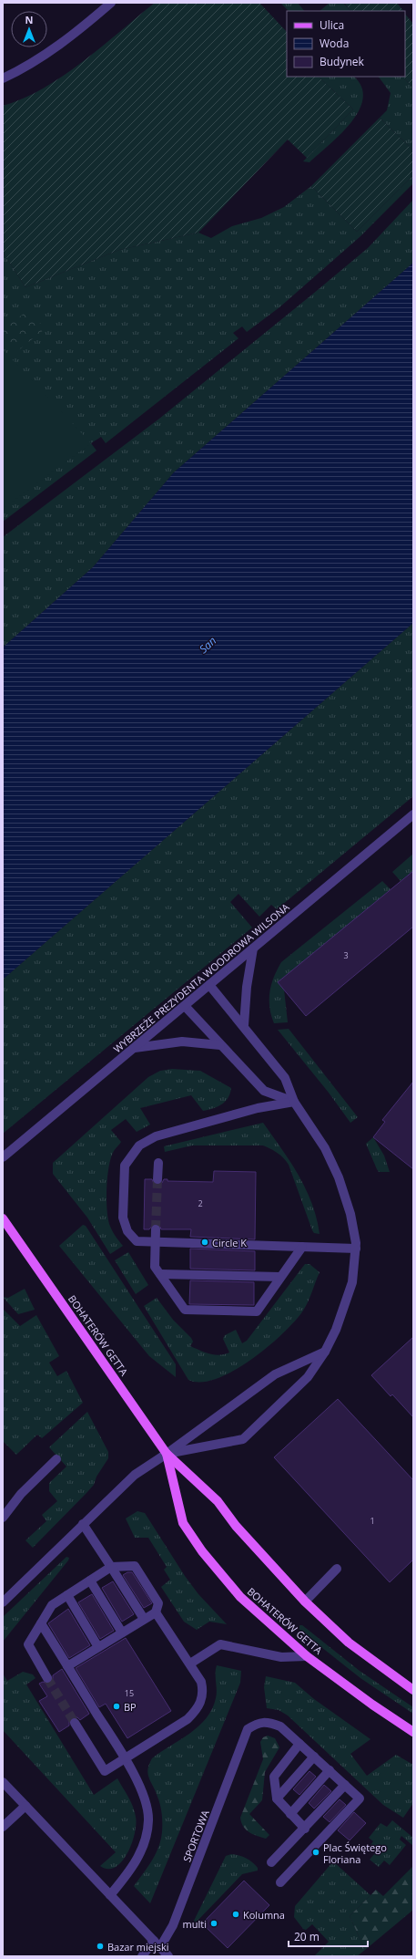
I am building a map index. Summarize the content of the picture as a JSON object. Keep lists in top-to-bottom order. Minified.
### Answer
{"streets":{"main road":["BOHATERÓW GETTA"],"street":["WYBRZEŻE PREZYDENTA WOODROWA WILSONA","SPORTOWA"]},"water":["San"],"places":["Circle K","BP","Plac Świętego Floriana","Kolumna","multi","Bazar miejski"],"house_numbers":["3","2","1","15"],"legend":["Ulica","Woda","Budynek"],"scale_bar":"20 m","north":"top"}
